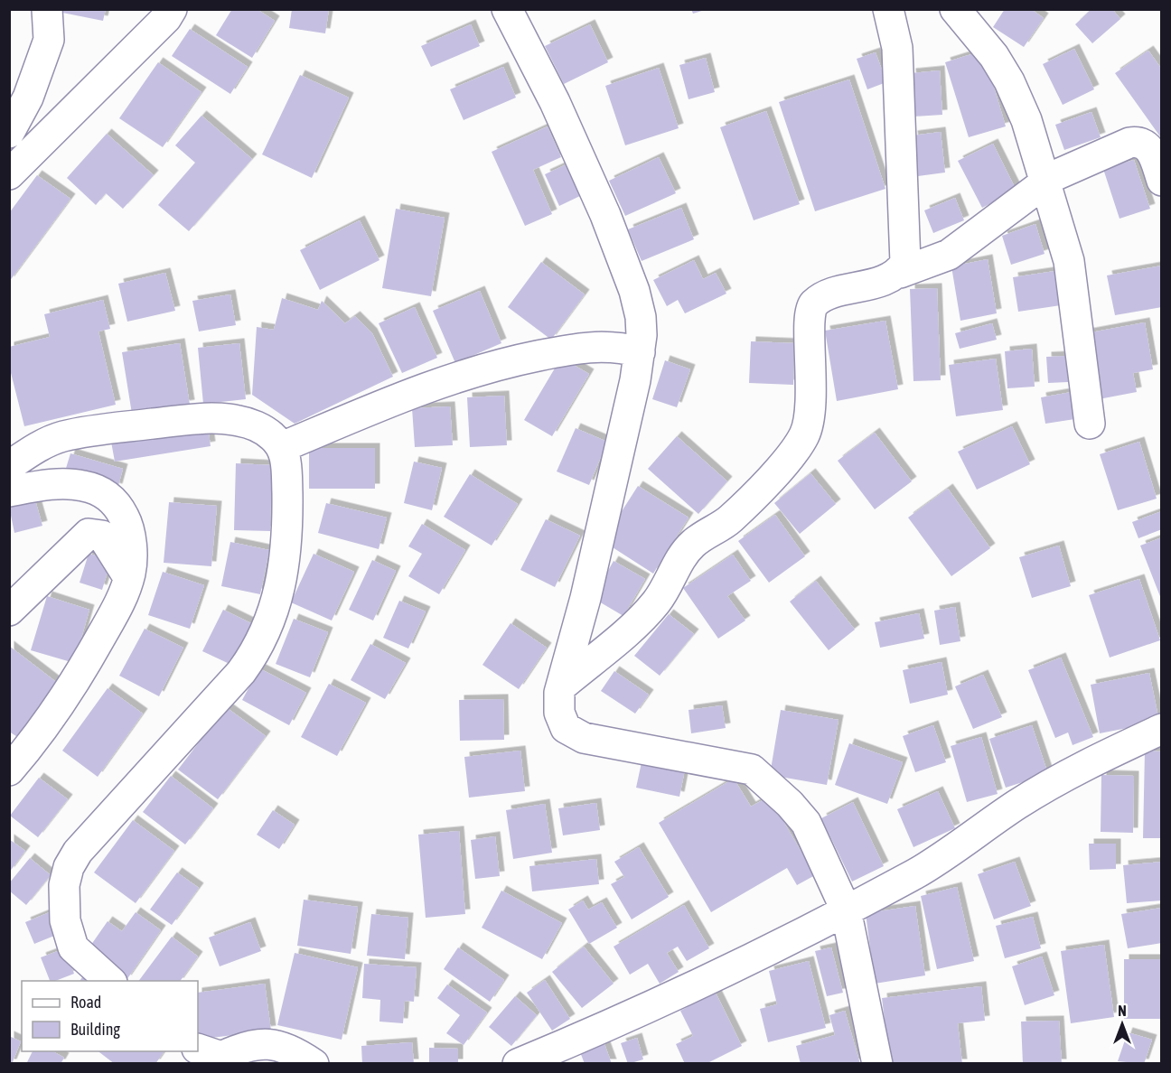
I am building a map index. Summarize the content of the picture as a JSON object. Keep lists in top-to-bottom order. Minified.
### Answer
{"legend":["Road","Building"],"north":"top"}
